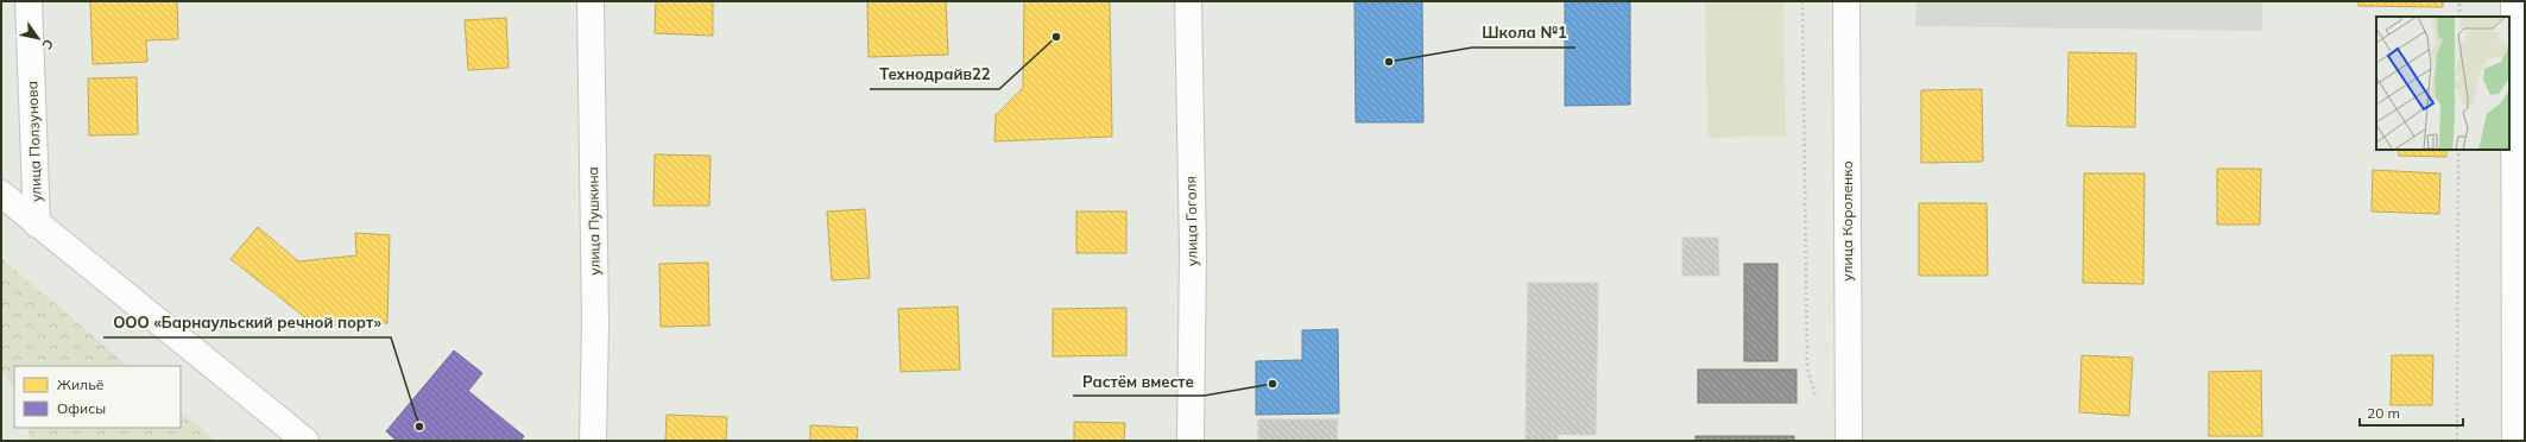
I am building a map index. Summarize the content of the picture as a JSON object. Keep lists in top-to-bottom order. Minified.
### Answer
{"streets":{"street":["улица Ползунова","улица Пушкина","улица Гоголя","улица Короленко"]},"places":["Технодрайв22","Школа №1","Растём вместе","ООО «Барнаульский речной порт»"],"legend":["Жильё","Офисы"],"scale_bar":"20 m","north":"bottom right"}
